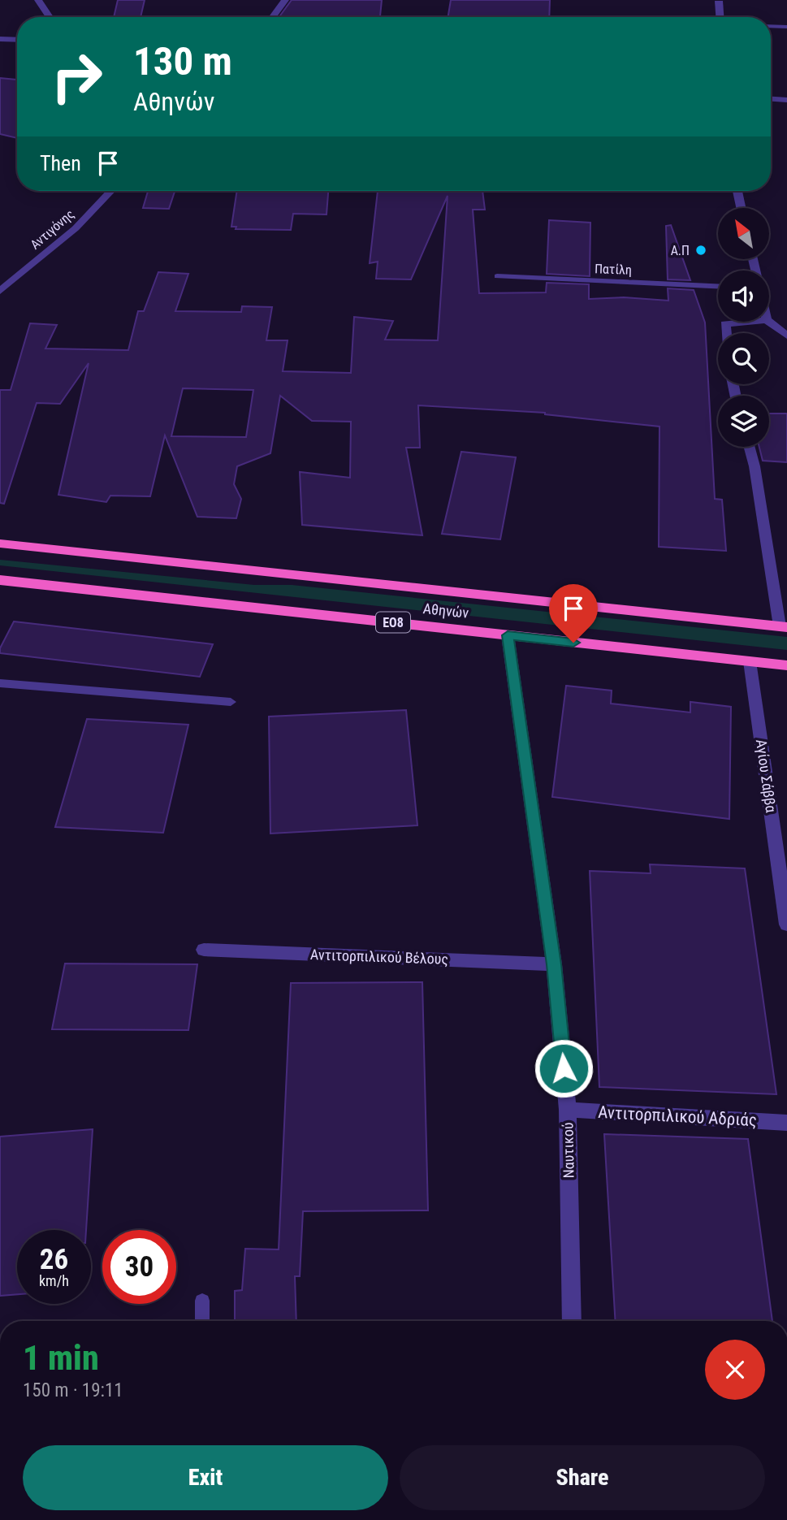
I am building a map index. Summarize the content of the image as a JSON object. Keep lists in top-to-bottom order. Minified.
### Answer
{"streets":{"highway":["Αθηνών","ΕΟ8"],"street":["Αντιγόνης","Αγίου Σάββα","Αντιτορπιλικού Βέλους","Αντιτορπιλικού Αδριάς","Ναυτικού"],"lane":["Πατίλη"]},"crossings":[["Αθηνών","Αγίου Σάββα"],["Αθηνών","Ναυτικού"],["Αντιτορπιλικού Βέλους","Ναυτικού"],["Αντιτορπιλικού Αδριάς","Ναυτικού"]],"places":["Α.Π"],"north":"top left","page":{"turn":["130 m","Αθηνών"],"then":"Then","speed":"26 km/h","limit":"30","heading":["1 min","150 m · 19:11"],"buttons":["Exit","Share"]}}
